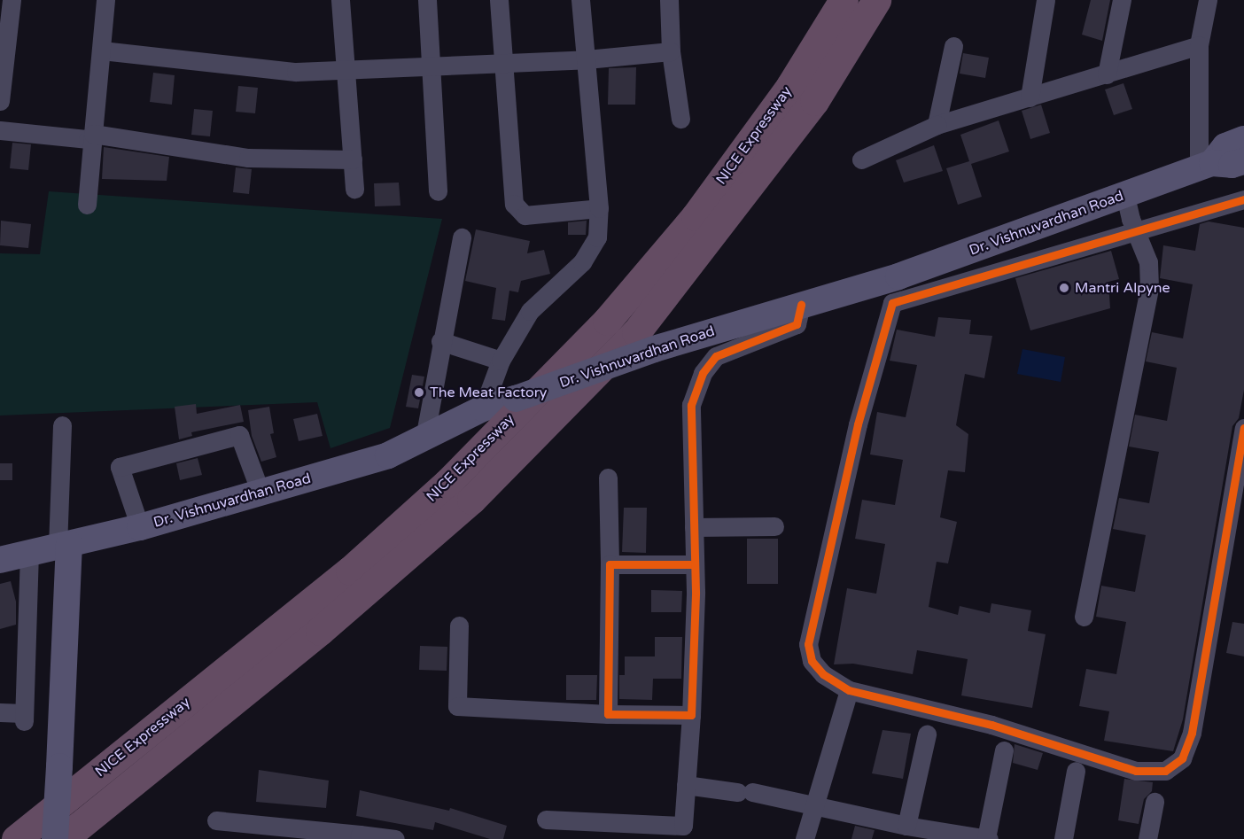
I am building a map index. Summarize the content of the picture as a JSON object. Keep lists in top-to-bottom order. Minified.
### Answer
{"streets":{"highway":["NICE Expressway"],"main road":["Dr. Vishnuvardhan Road"]},"places":["Mantri Alpyne","The Meat Factory"]}
